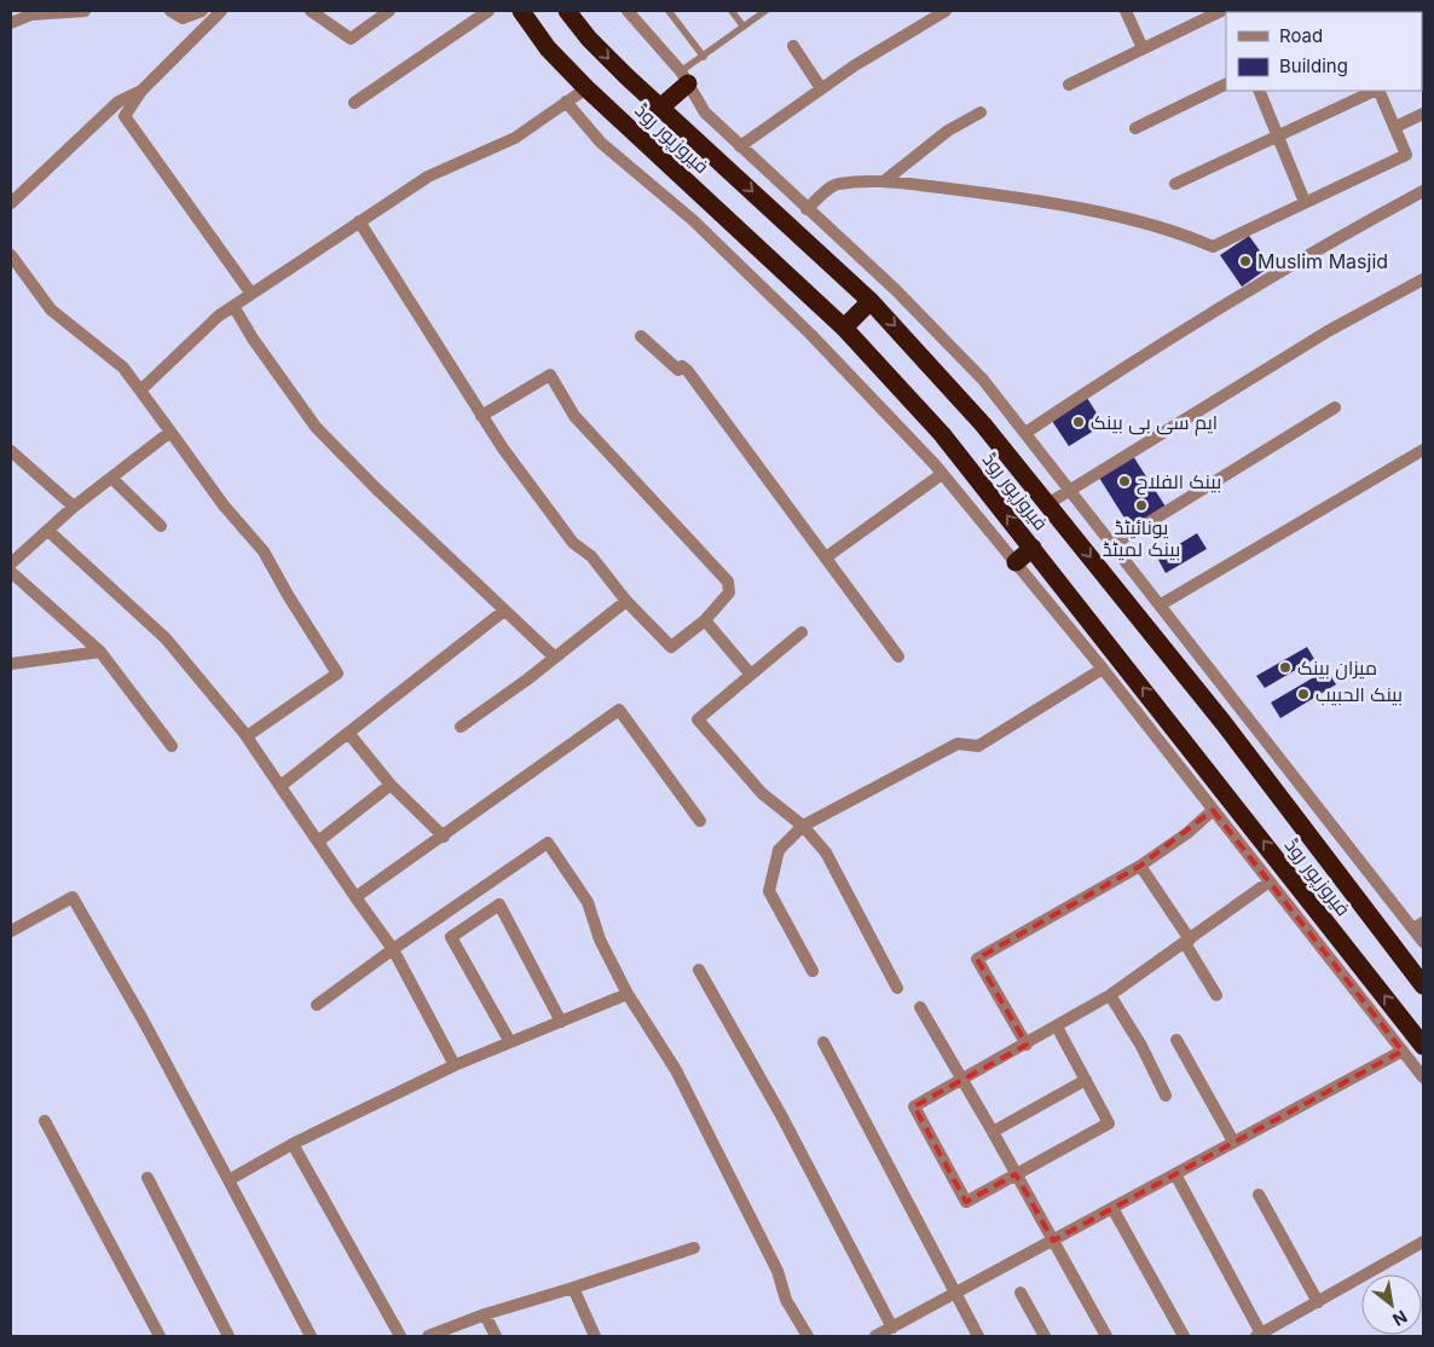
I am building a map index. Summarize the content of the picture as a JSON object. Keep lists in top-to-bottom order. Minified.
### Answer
{"streets":{"highway":["فیروزپور روڈ"]},"places":["Muslim Masjid","ایم سی بی بینک","بینک الفلاح","یونائیٹڈ بینک لمیٹڈ","میزان بینک","بينک الحبيب"],"legend":["Road","Building"],"north":"bottom right"}
